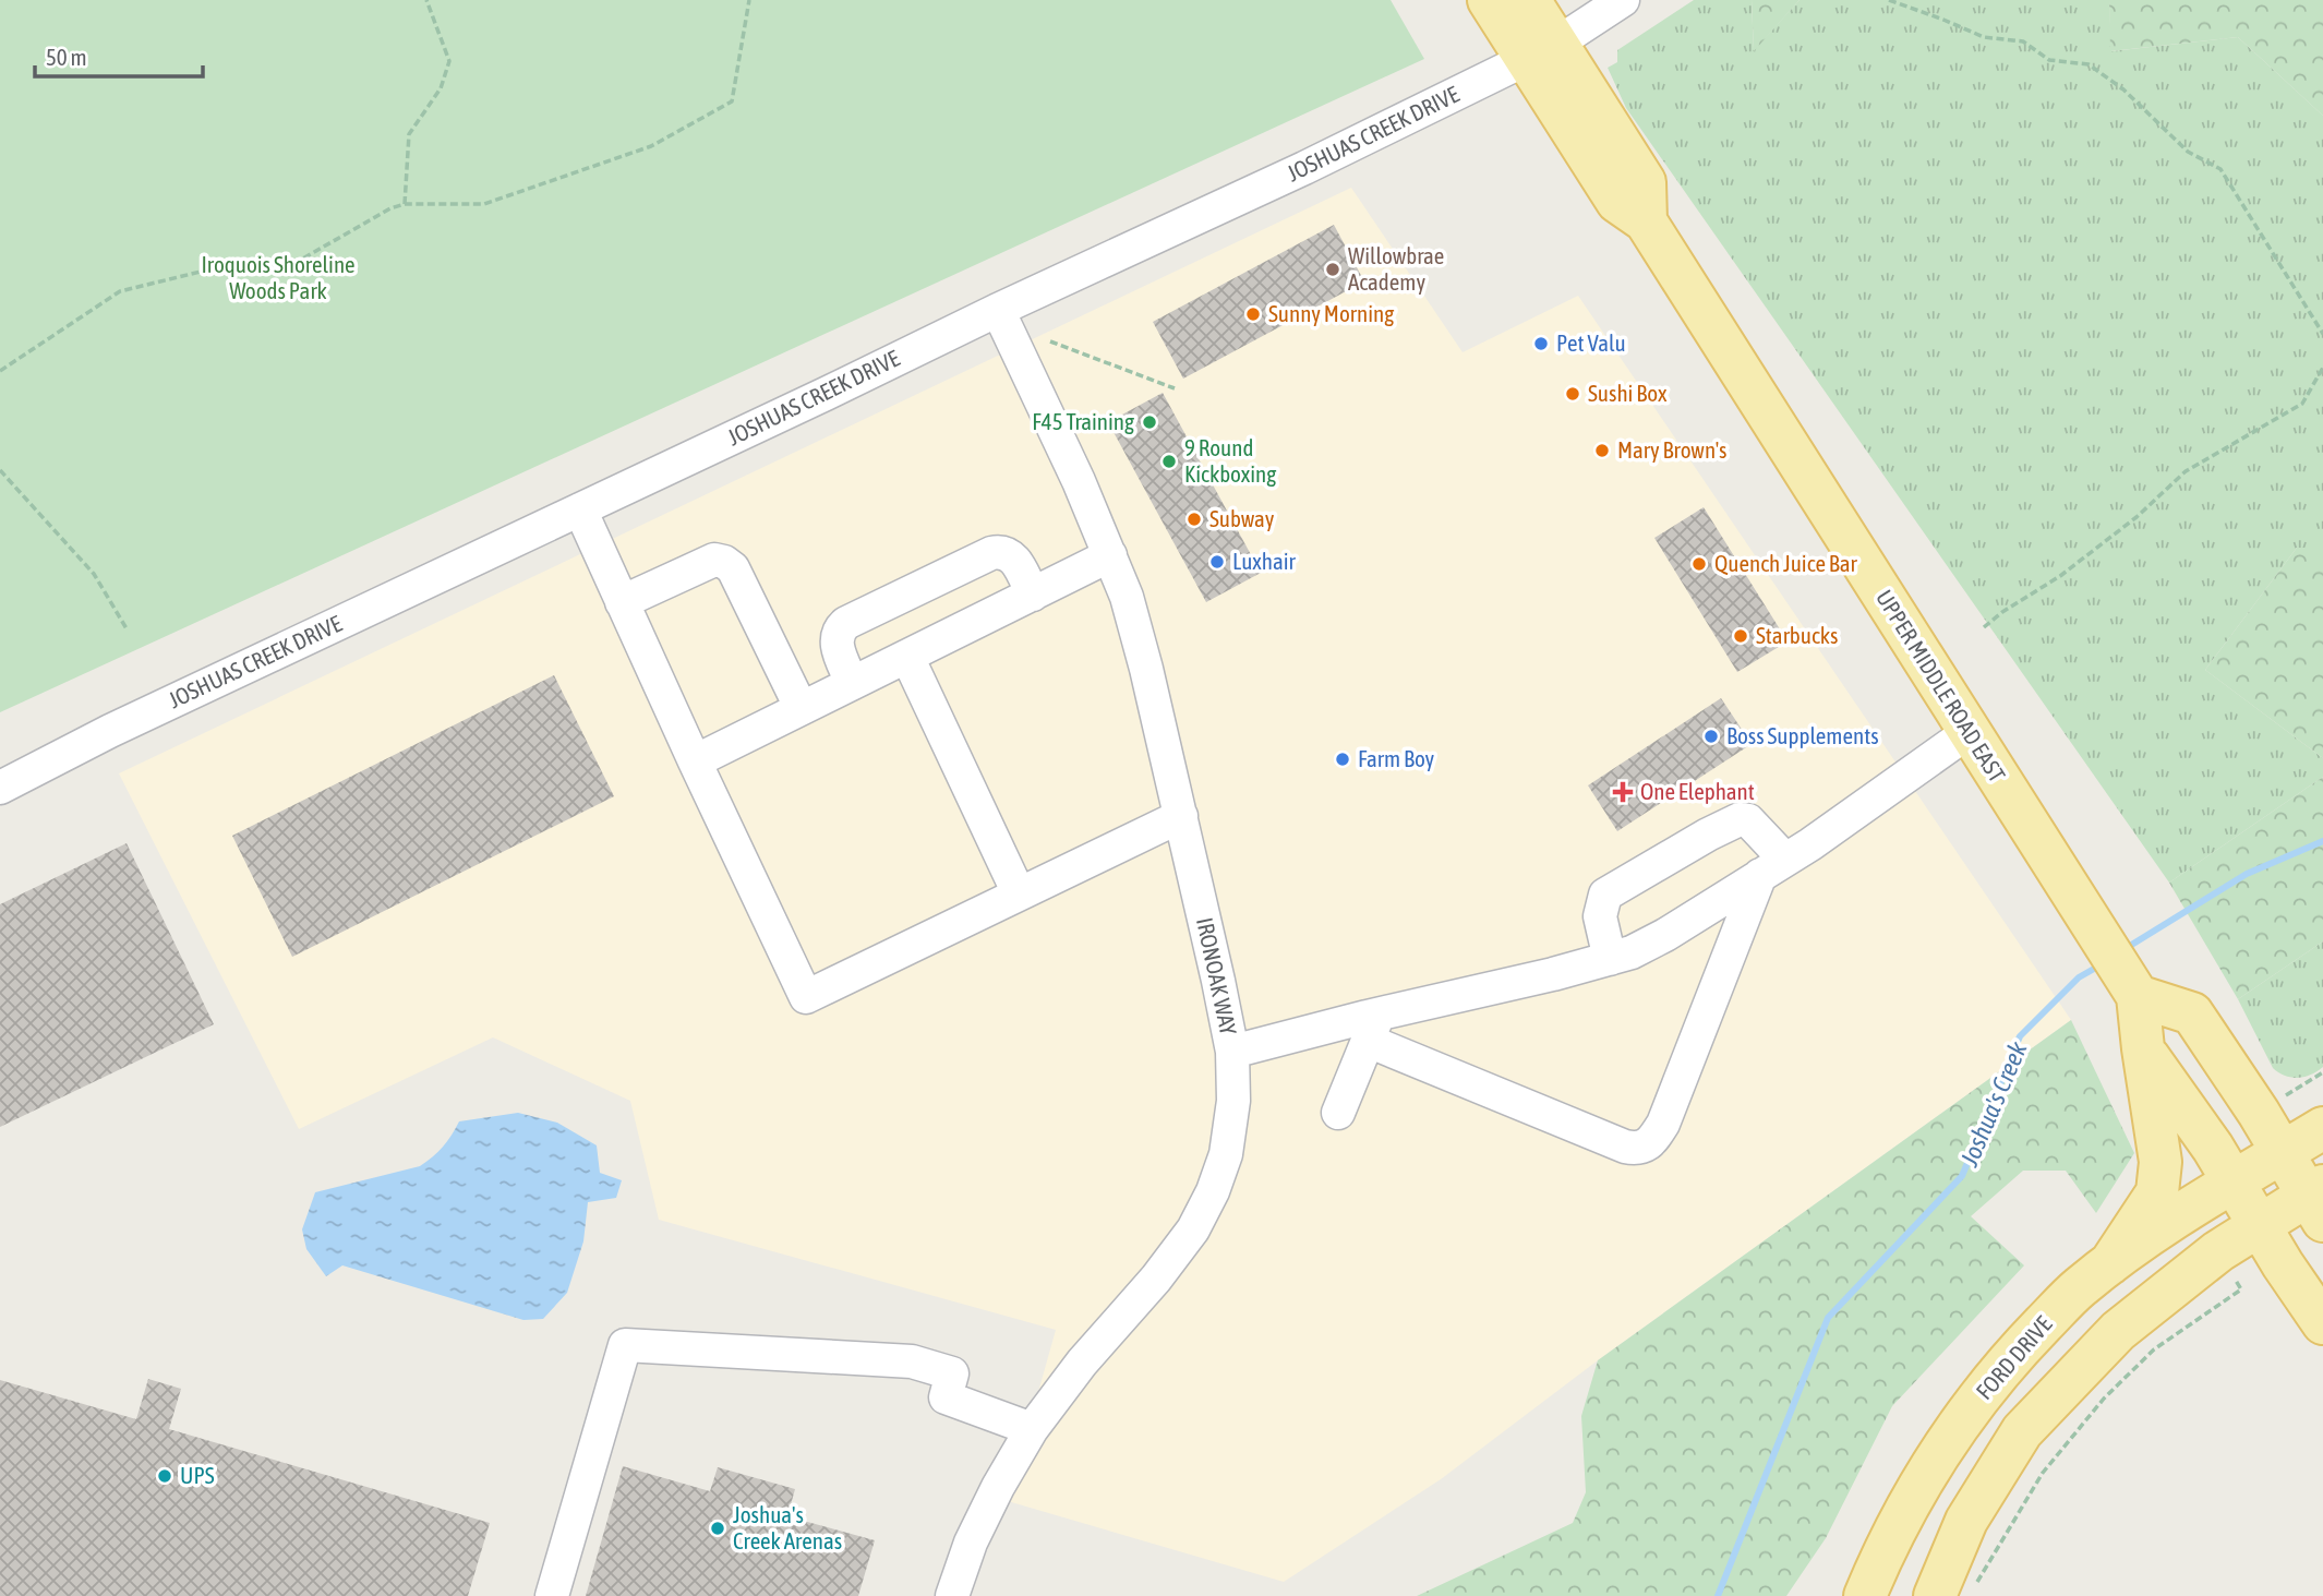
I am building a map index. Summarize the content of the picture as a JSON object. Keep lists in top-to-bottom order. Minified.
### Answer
{"streets":{"main road":["UPPER MIDDLE ROAD EAST","FORD DRIVE"],"street":["JOSHUAS CREEK DRIVE","IRONOAK WAY"]},"crossings":[["JOSHUAS CREEK DRIVE","UPPER MIDDLE ROAD EAST"],["JOSHUAS CREEK DRIVE","IRONOAK WAY"],["UPPER MIDDLE ROAD EAST","FORD DRIVE"]],"water":["Joshua's Creek"],"parks":["Iroquois Shoreline Woods Park"],"places":{"other":["Willowbrae Academy","Sunny Morning","Pet Valu","Sushi Box","F45 Training","Mary Brown's","9 Round Kickboxing","Subway","Luxhair","Quench Juice Bar","Starbucks","Boss Supplements","Farm Boy","UPS","Joshua's Creek Arenas"],"health":["One Elephant"]},"scale_bar":"50 m"}
